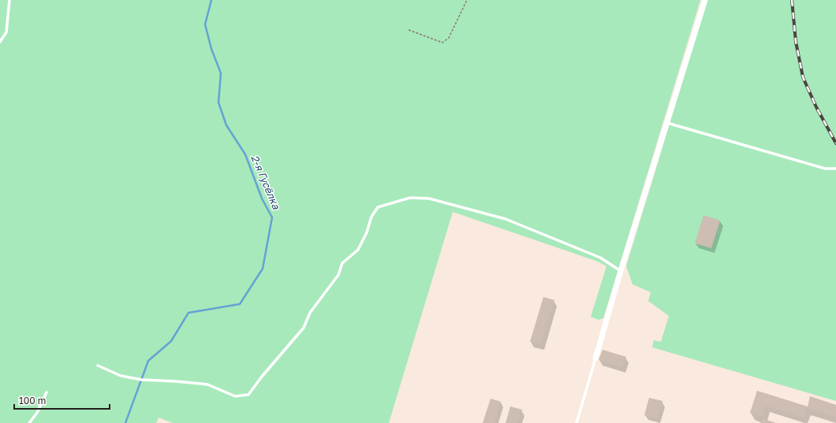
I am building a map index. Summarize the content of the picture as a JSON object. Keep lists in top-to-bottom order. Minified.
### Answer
{"water":["2-я Гусёлка"],"scale_bar":"100 m"}
